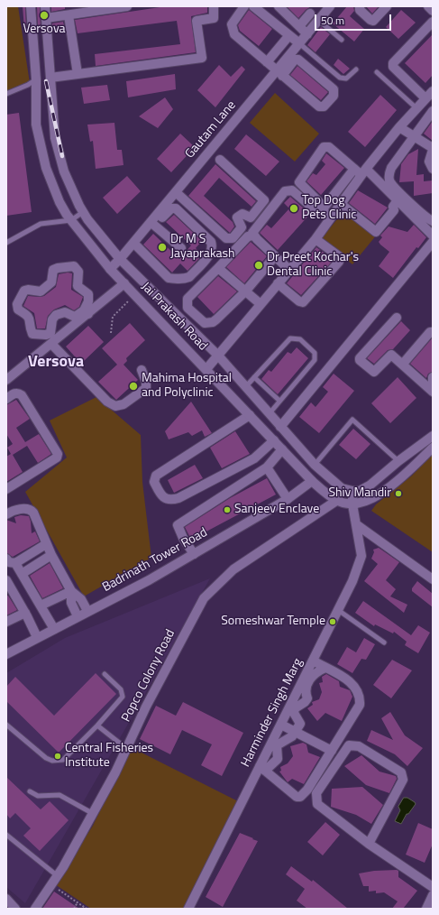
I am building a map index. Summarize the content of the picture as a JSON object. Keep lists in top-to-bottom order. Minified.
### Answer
{"streets":{"street":["Gautam Lane","Jai Prakash Road","Badrinath Tower Road","Popco Colony Road","Harminder Singh Marg"]},"crossings":[["Gautam Lane","Jai Prakash Road"],["Jai Prakash Road","Badrinath Tower Road"],["Jai Prakash Road","Popco Colony Road"],["Jai Prakash Road","Harminder Singh Marg"]],"districts":["Versova"],"places":["Versova","Top Dog Pets Clinic","Dr M S Jayaprakash","Dr Preet Kochar's Dental Clinic","Mahima Hospital and Polyclinic","Shiv Mandir","Sanjeev Enclave","Someshwar Temple","Central Fisheries Institute"],"scale_bar":"50 m"}
